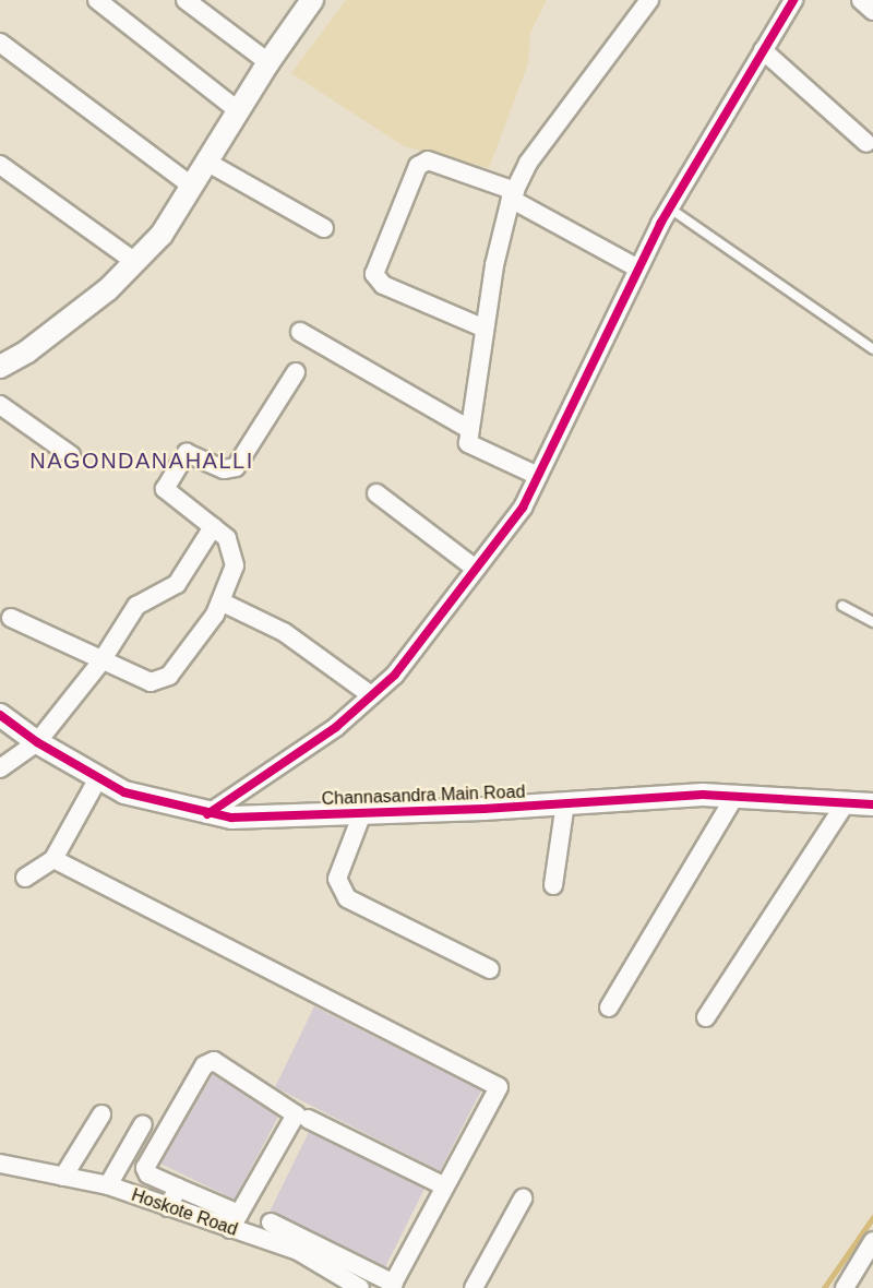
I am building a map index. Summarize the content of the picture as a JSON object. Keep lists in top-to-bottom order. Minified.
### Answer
{"streets":{"street":["Channasandra Main Road","Hoskote Road"]},"districts":["NAGONDANAHALLI"]}
